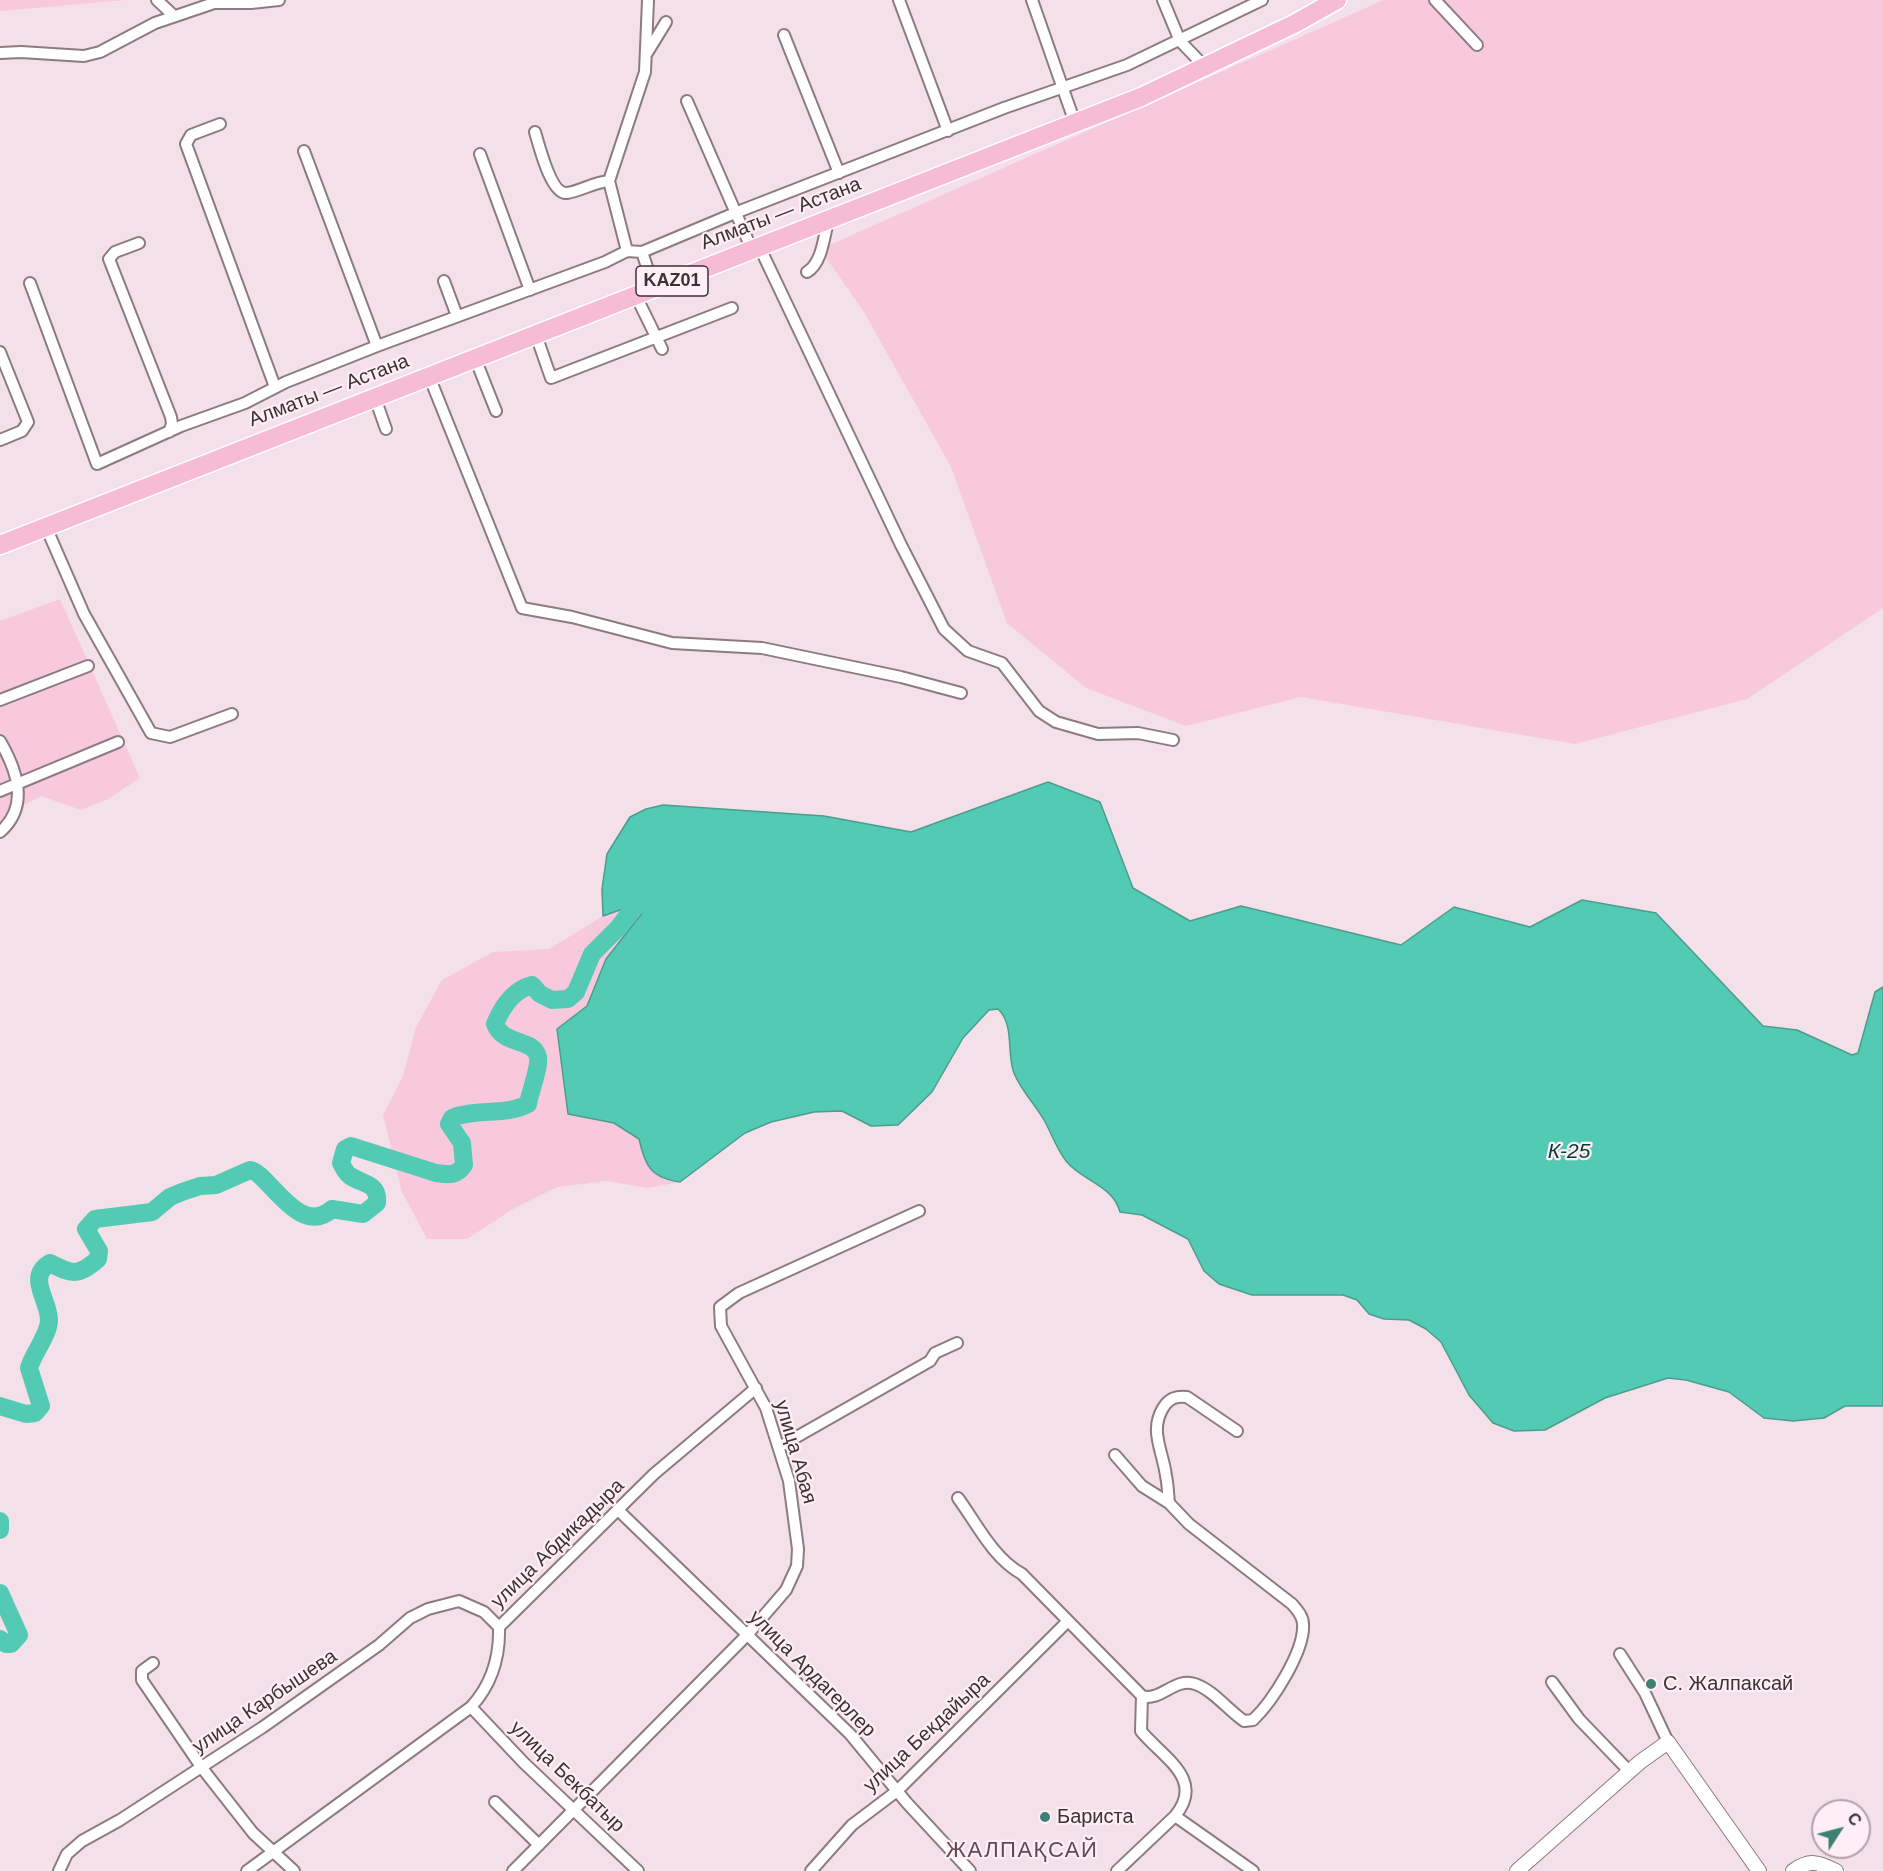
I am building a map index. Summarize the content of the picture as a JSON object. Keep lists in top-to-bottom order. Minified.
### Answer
{"streets":{"highway":["Алматы — Астана","KАZ01"],"street":["улица Абая","улица Абдикадыра","улица Ардагерлер","улица Карбышева","улица Бекдайыра","улица Бекбатыр"]},"crossings":[["улица Абая","улица Абдикадыра"],["улица Абая","улица Ардагерлер"],["улица Абая","улица Бекбатыр"],["улица Абдикадыра","улица Ардагерлер"],["улица Абдикадыра","улица Карбышева"],["улица Абдикадыра","улица Бекбатыр"],["улица Ардагерлер","улица Бекдайыра"]],"districts":["ЖАЛПАҚСАЙ"],"water":["К-25"],"places":["С. Жалпаксай","Бариста"],"north":"top right"}
